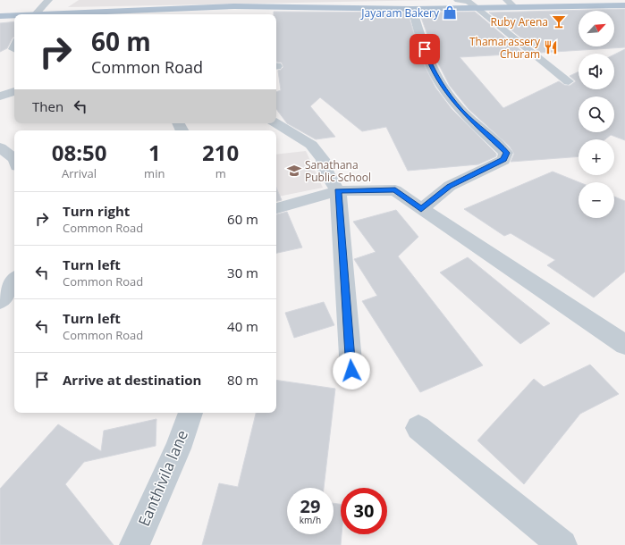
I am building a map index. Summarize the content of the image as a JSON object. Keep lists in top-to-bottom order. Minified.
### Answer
{"streets":{"street":["Eanthivila lane"]},"places":{"shop":["Jayaram Bakery"],"bar":["Ruby Arena"],"restaurant":["Thamarassery Churam"],"school or university":["Sanathana Public School"]},"north":"top right","page":{"map_buttons":["+","−"],"turn":["60 m","Common Road"],"then":"Then","eta":["08:50","Arrival","1","min","210","m"],"list":[{"name":"Turn right","note":"Common Road","value":"60 m"},{"name":"Turn left","note":"Common Road","value":"30 m"},{"name":"Turn left","note":"Common Road","value":"40 m"},{"name":"Arrive at destination","value":"80 m"}],"speed":"29 km/h","limit":"30"}}
